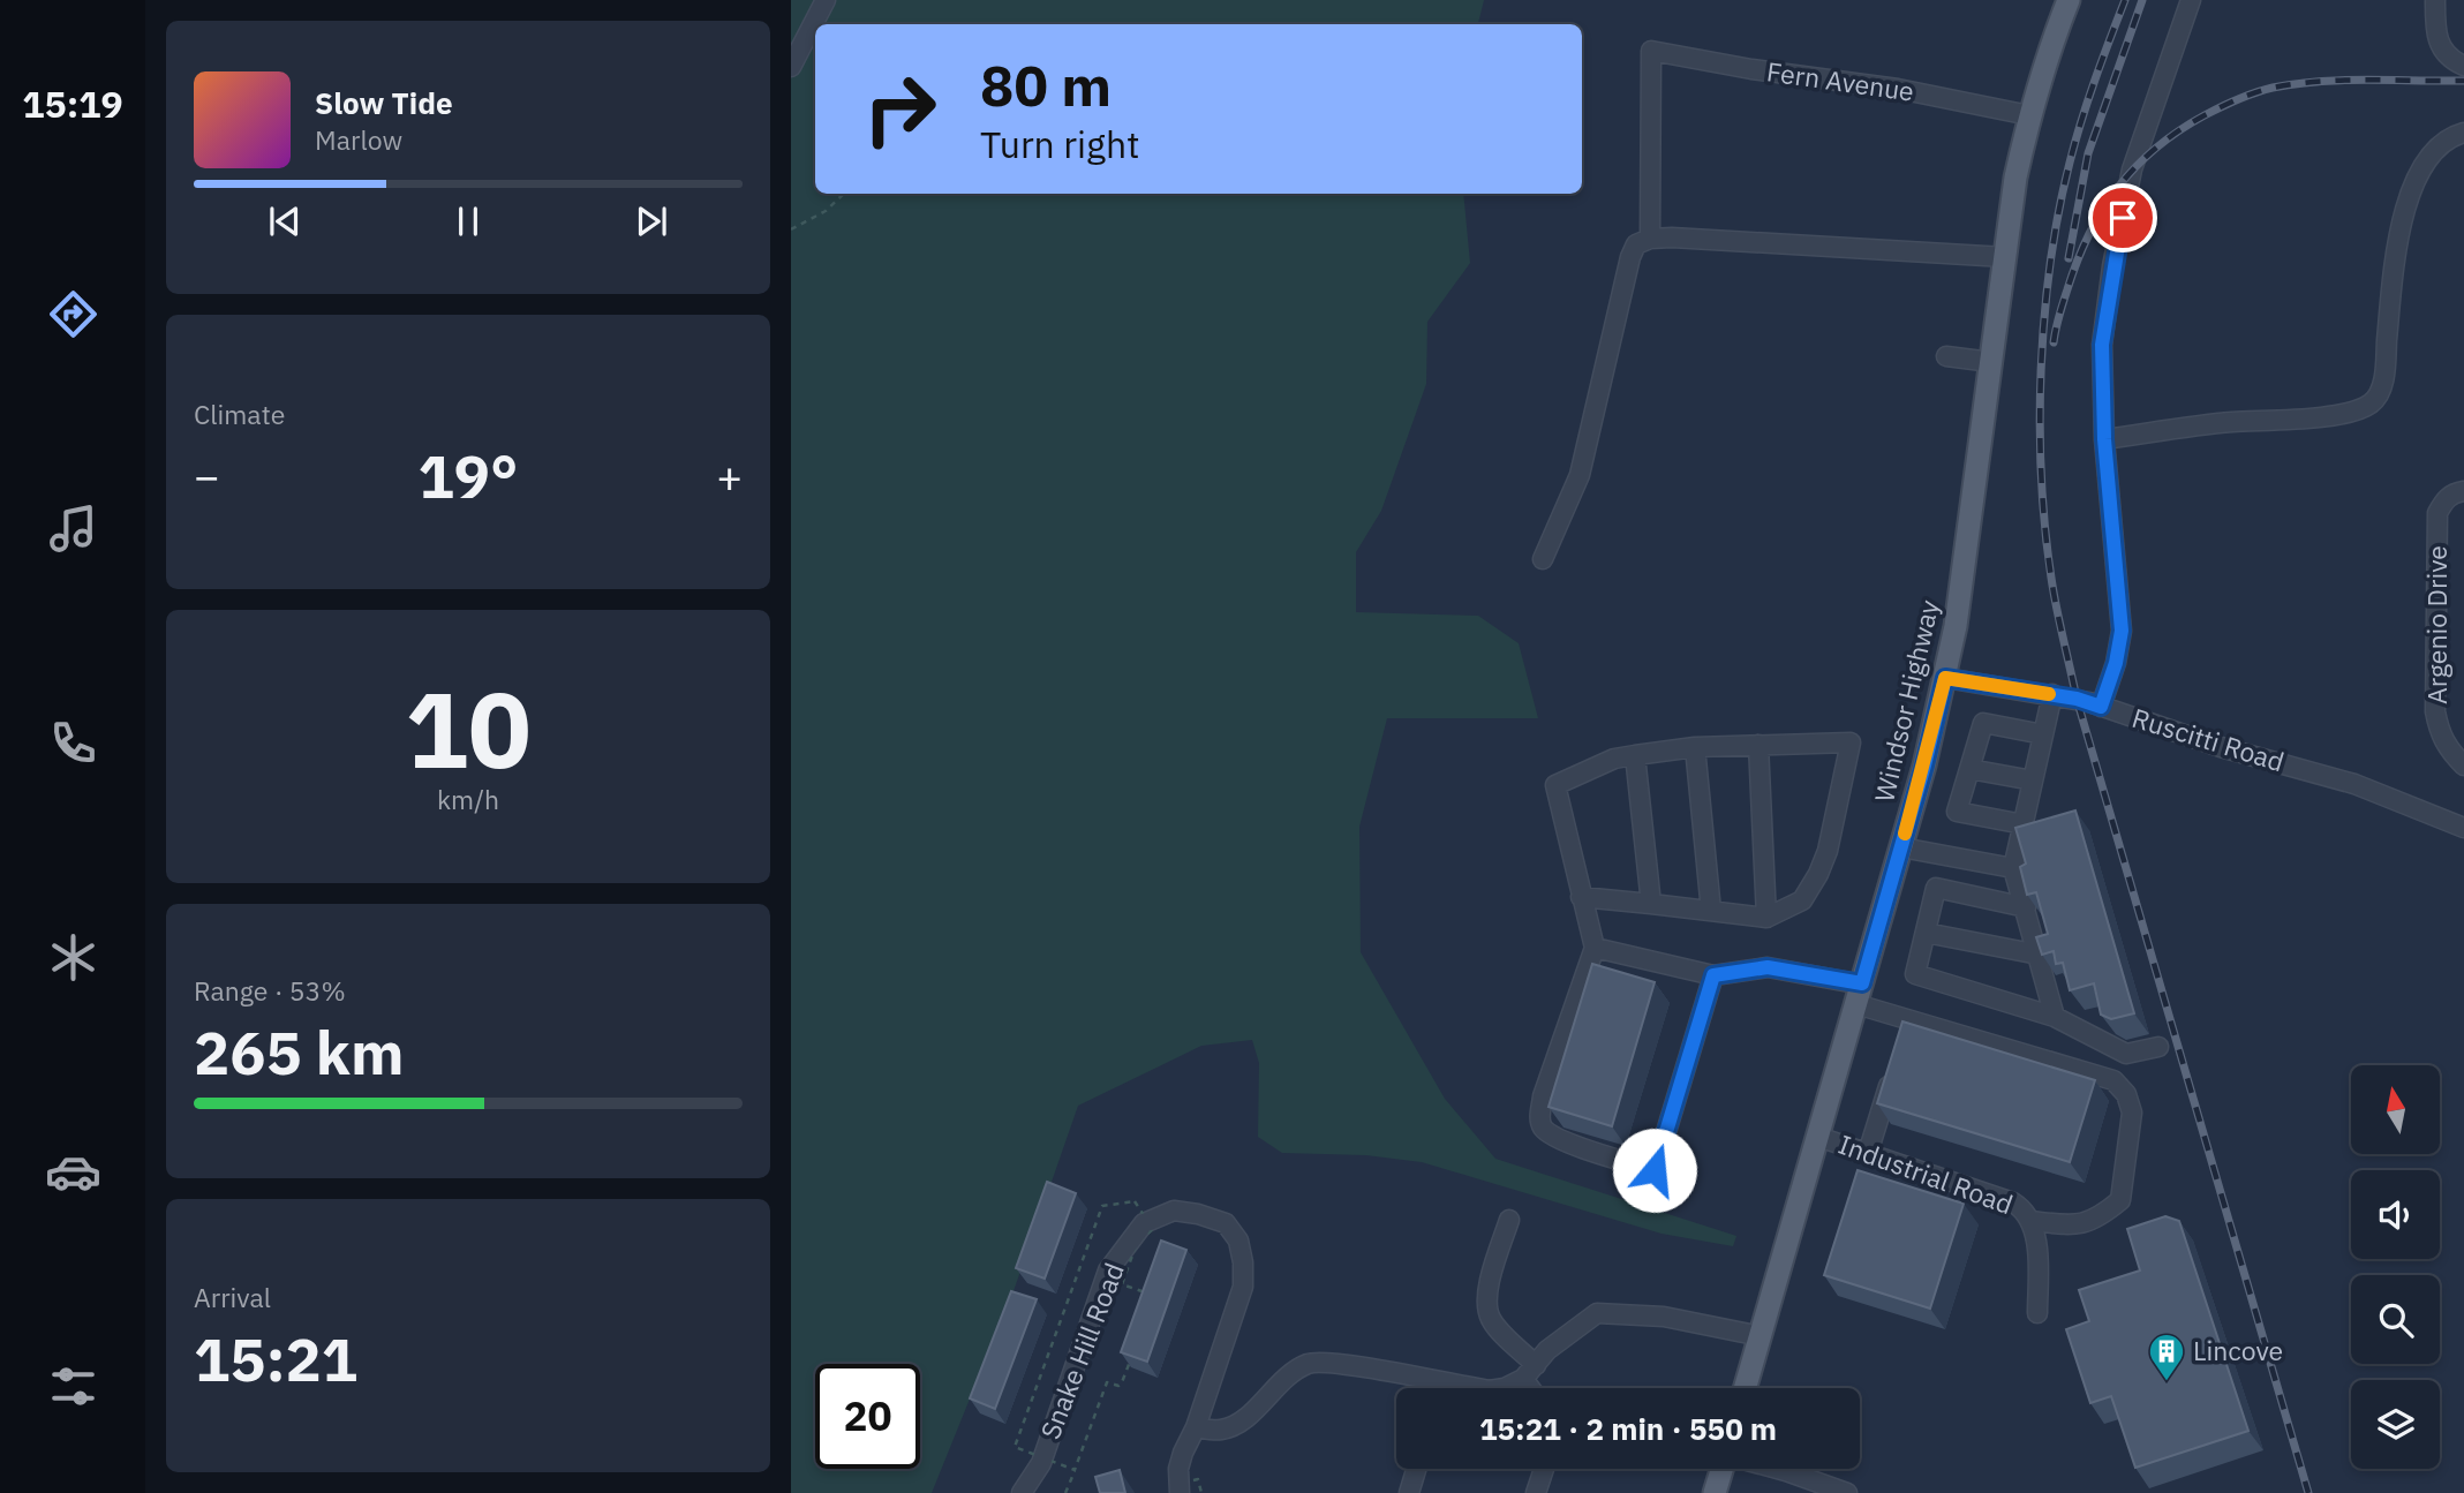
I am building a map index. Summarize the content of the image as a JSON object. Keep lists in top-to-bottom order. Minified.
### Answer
{"streets":{"main road":["Windsor Highway"],"street":["Fern Avenue","Argenio Drive","Ruscitti Road","Industrial Road","Snake Hill Road"]},"crossings":[["Fern Avenue","Windsor Highway"],["Windsor Highway","Ruscitti Road"],["Windsor Highway","Industrial Road"]],"places":{"building":["Lincove"]},"north":"top","page":{"tabs":"15:19","turn":["80 m","Turn right"],"song":["Slow Tide","Marlow"],"tile":["Climate",["10","km/h"],["Range · 53%","265 km"],["Arrival","15:21"]],"heat":["−","19°","+"],"limit":"20","trip":"15:21 · 2 min · 550 m"}}
